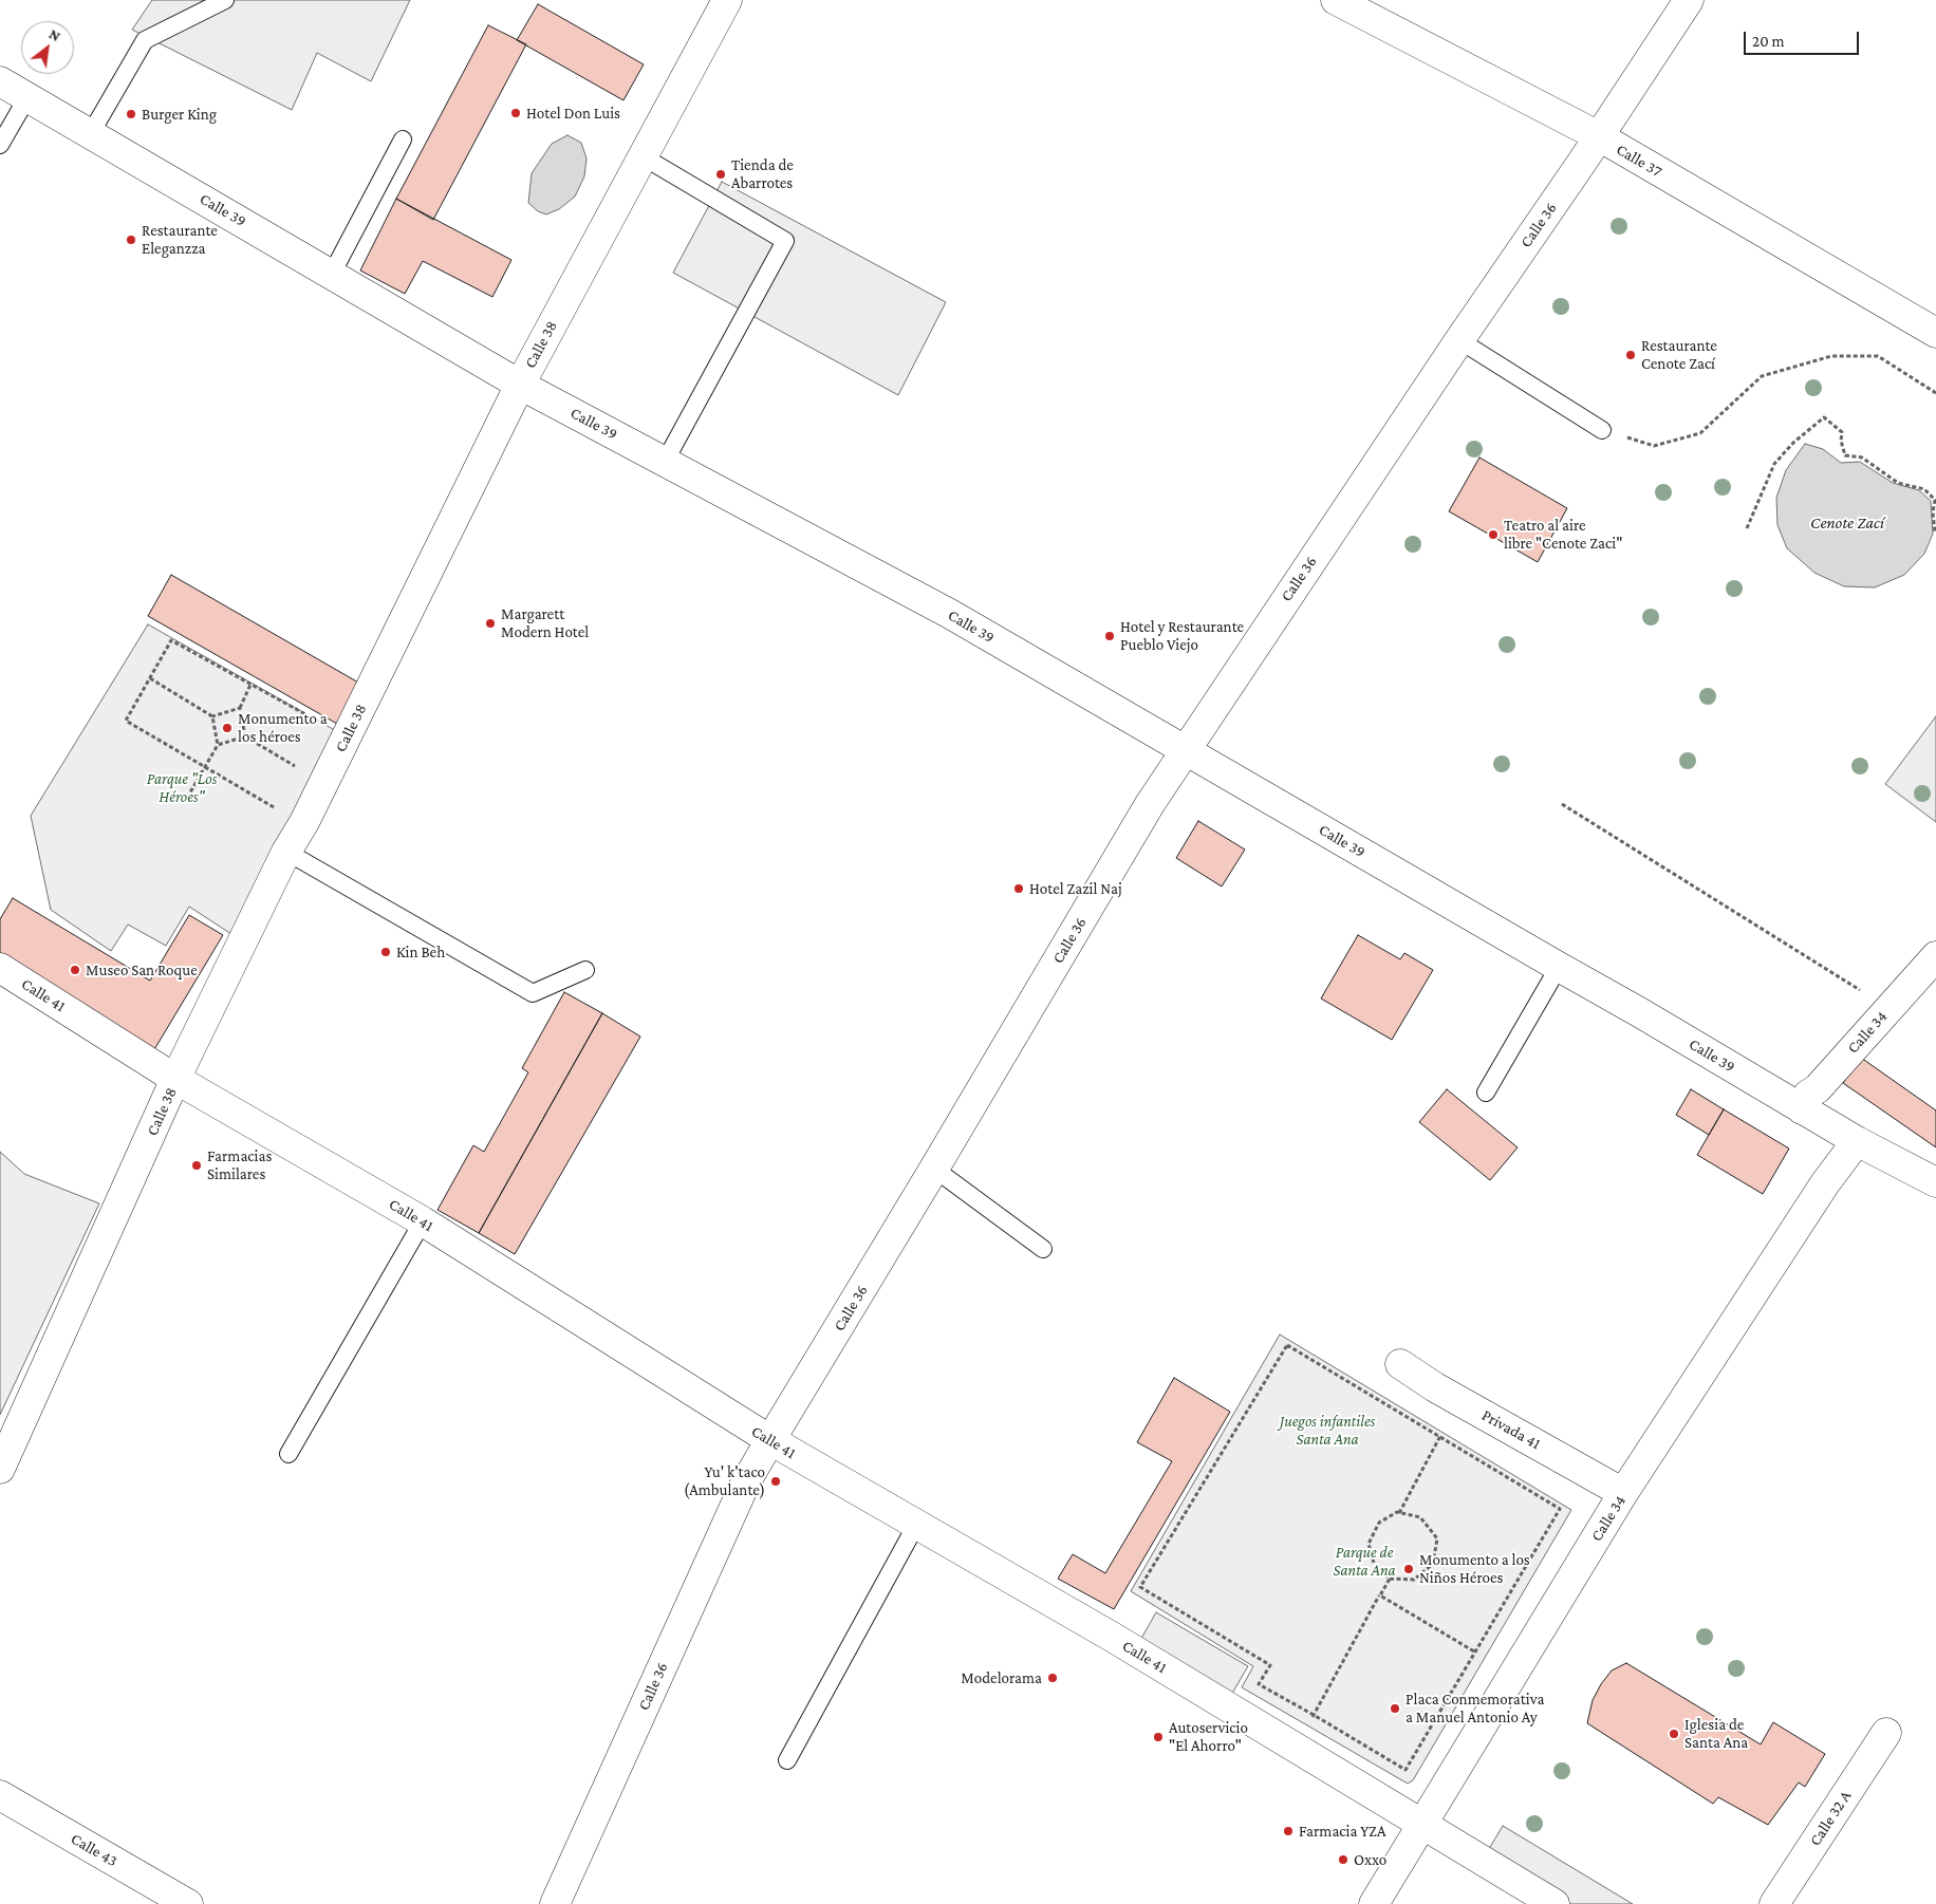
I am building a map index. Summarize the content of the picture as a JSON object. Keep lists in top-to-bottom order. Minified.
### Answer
{"streets":{"street":["Calle 37","Calle 39","Calle 36","Calle 38","Calle 41","Calle 34","Privada 41","Calle 32 A","Calle 43"]},"crossings":[["Calle 37","Calle 36"],["Calle 39","Calle 36"],["Calle 39","Calle 38"],["Calle 39","Calle 34"],["Calle 36","Calle 41"],["Calle 38","Calle 41"],["Calle 41","Calle 34"],["Calle 34","Privada 41"]],"water":["Cenote Zací"],"parks":["Parque \"Los Héroes\"","Juegos infantiles Santa Ana","Parque de Santa Ana"],"places":["Hotel Don Luis","Burger King","Tienda de Abarrotes","Restaurante Eleganzza","Restaurante Cenote Zací","Teatro al aire libre \"Cenote Zaci\"","Margarett Modern Hotel","Hotel y Restaurante Pueblo Viejo","Monumento a los héroes","Hotel Zazil Naj","Kin Beh","Museo San Roque","Farmacias Similares","Yu' k'taco (Ambulante)","Monumento a los Niños Héroes","Modelorama","Placa Conmemorativa a Manuel Antonio Ay","Iglesia de Santa Ana","Autoservicio \"El Ahorro\"","Farmacia YZA","Oxxo"],"scale_bar":"20 m","north":"top right"}
